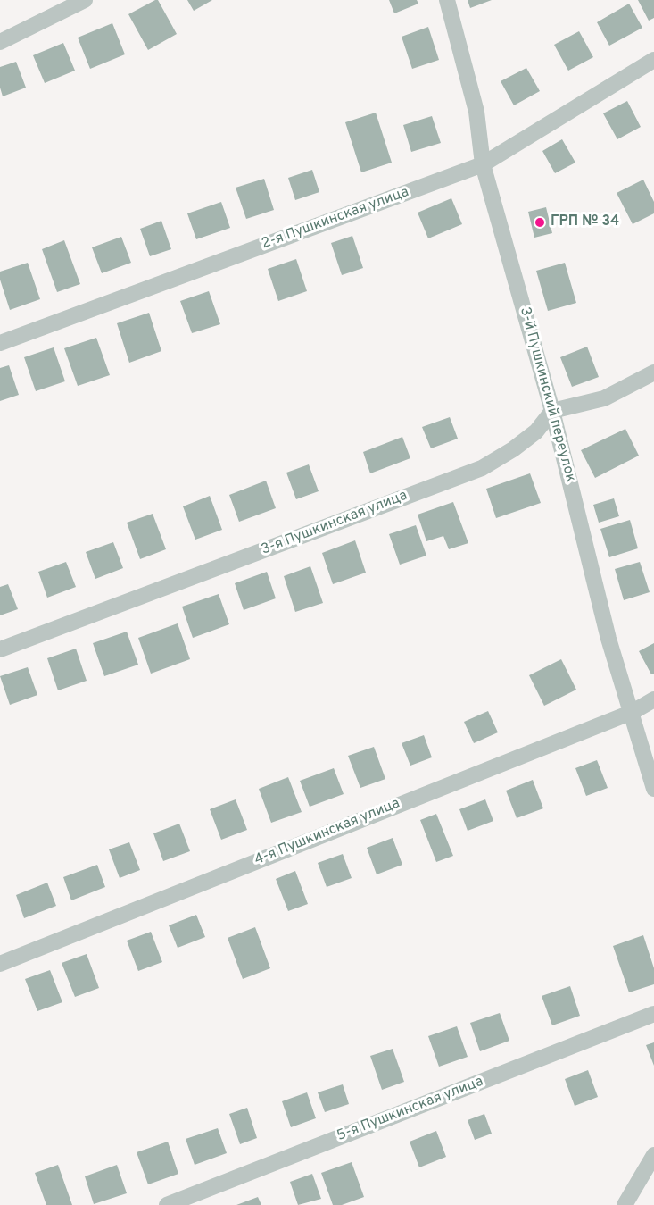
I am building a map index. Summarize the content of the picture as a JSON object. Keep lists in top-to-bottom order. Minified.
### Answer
{"streets":{"street":["2-я Пушкинская улица","3-й Пушкинский переулок","3-я Пушкинская улица","4-я Пушкинская улица","5-я Пушкинская улица"]},"crossings":[["2-я Пушкинская улица","3-й Пушкинский переулок"],["3-й Пушкинский переулок","3-я Пушкинская улица"],["3-й Пушкинский переулок","4-я Пушкинская улица"]],"places":["ГРП № 34"]}
